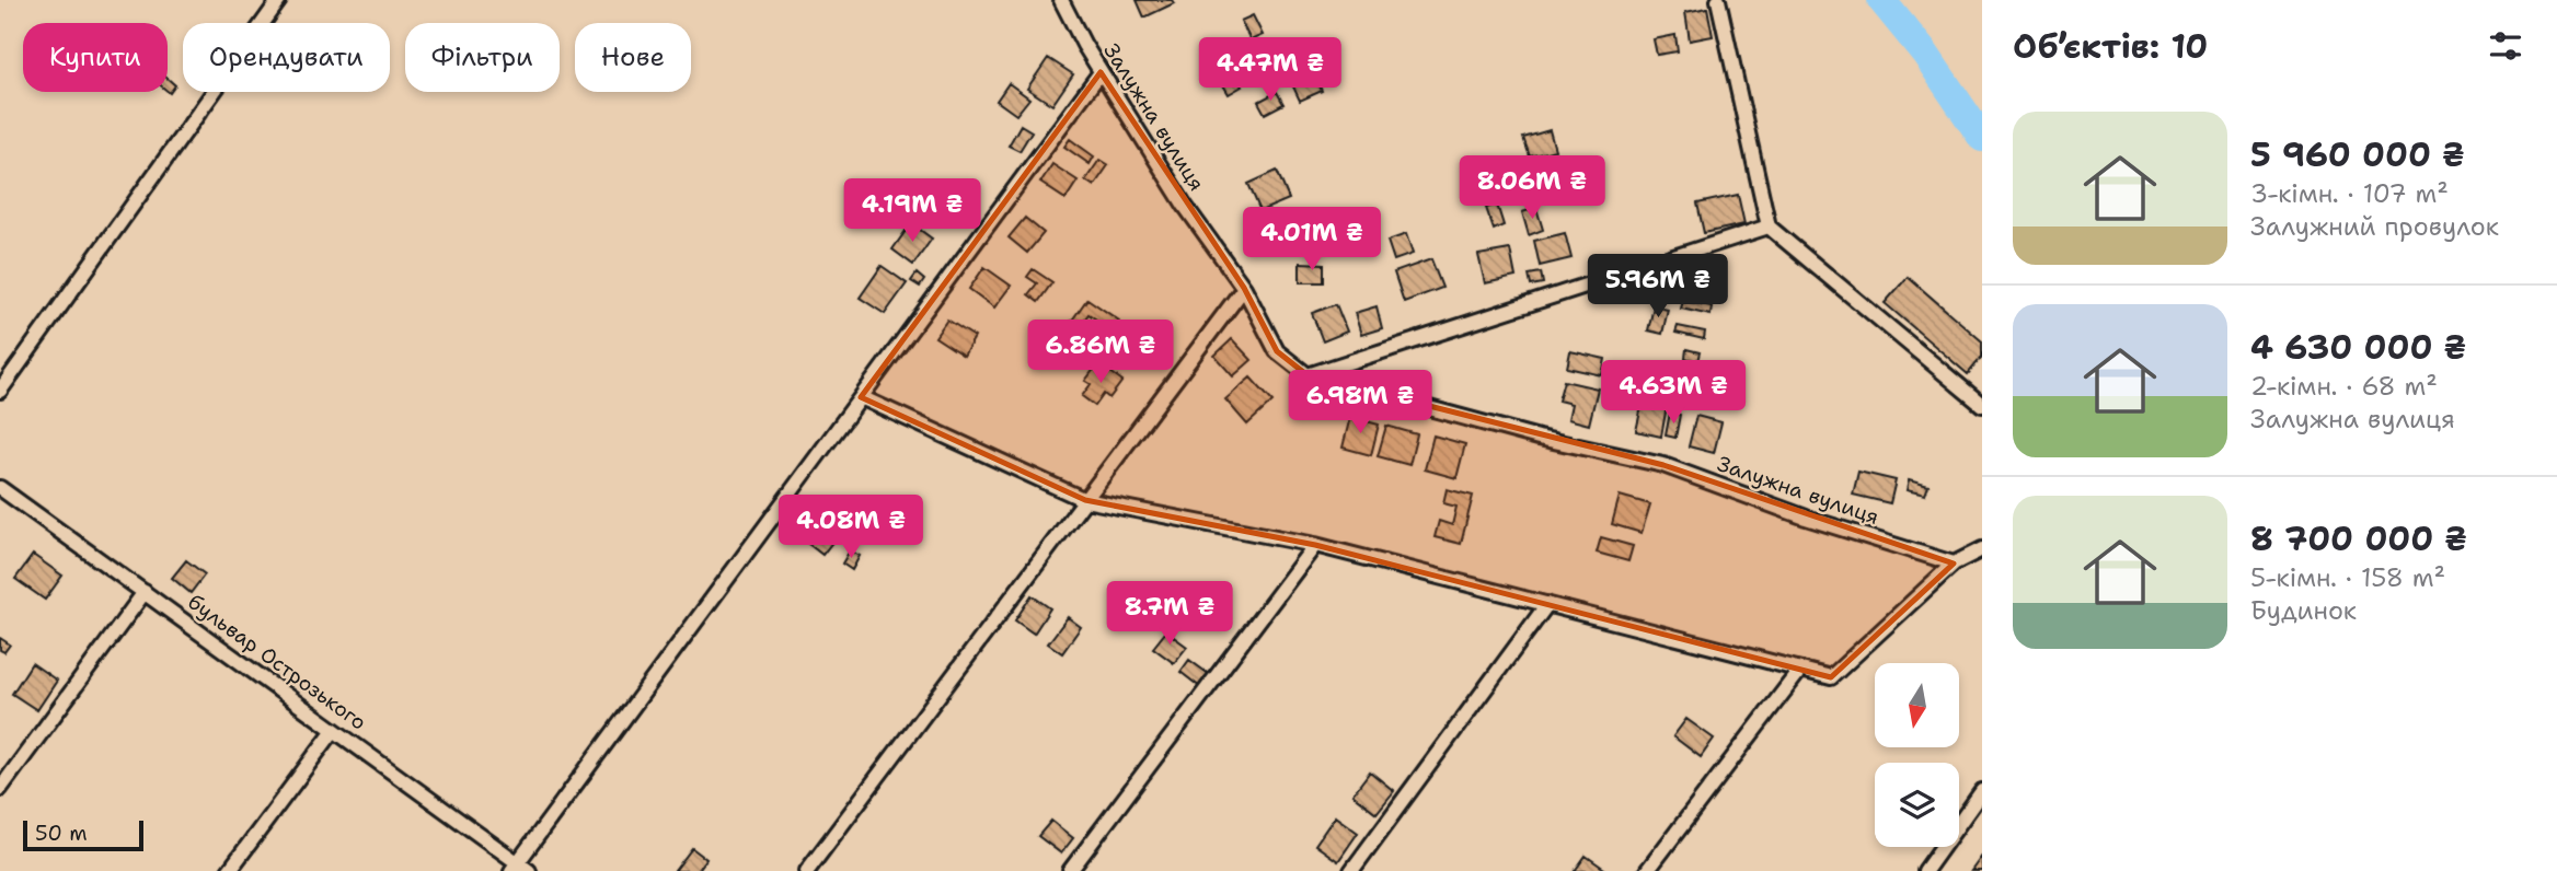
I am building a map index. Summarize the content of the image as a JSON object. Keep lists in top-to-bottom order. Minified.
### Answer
{"streets":{"street":["Залужна вулиця","бульвар Острозького"]},"scale_bar":"50 m","north":"bottom","page":{"heading":"Об’єктів: 10","chip":["Купити","Орендувати","Фільтри","Нове"],"price":["4.47M ₴","8.06M ₴","4.19M ₴","4.01M ₴","5.96M ₴","6.86M ₴","4.63M ₴","6.98M ₴","4.08M ₴","8.7M ₴"],"list":[{"name":"5 960 000 ₴","note":"3-кімн. · 107 m² · Залужний провулок"},{"name":"4 630 000 ₴","note":"2-кімн. · 68 m² · Залужна вулиця"},{"name":"8 700 000 ₴","note":"5-кімн. · 158 m² · Будинок"}],"scale":"50 m"}}
